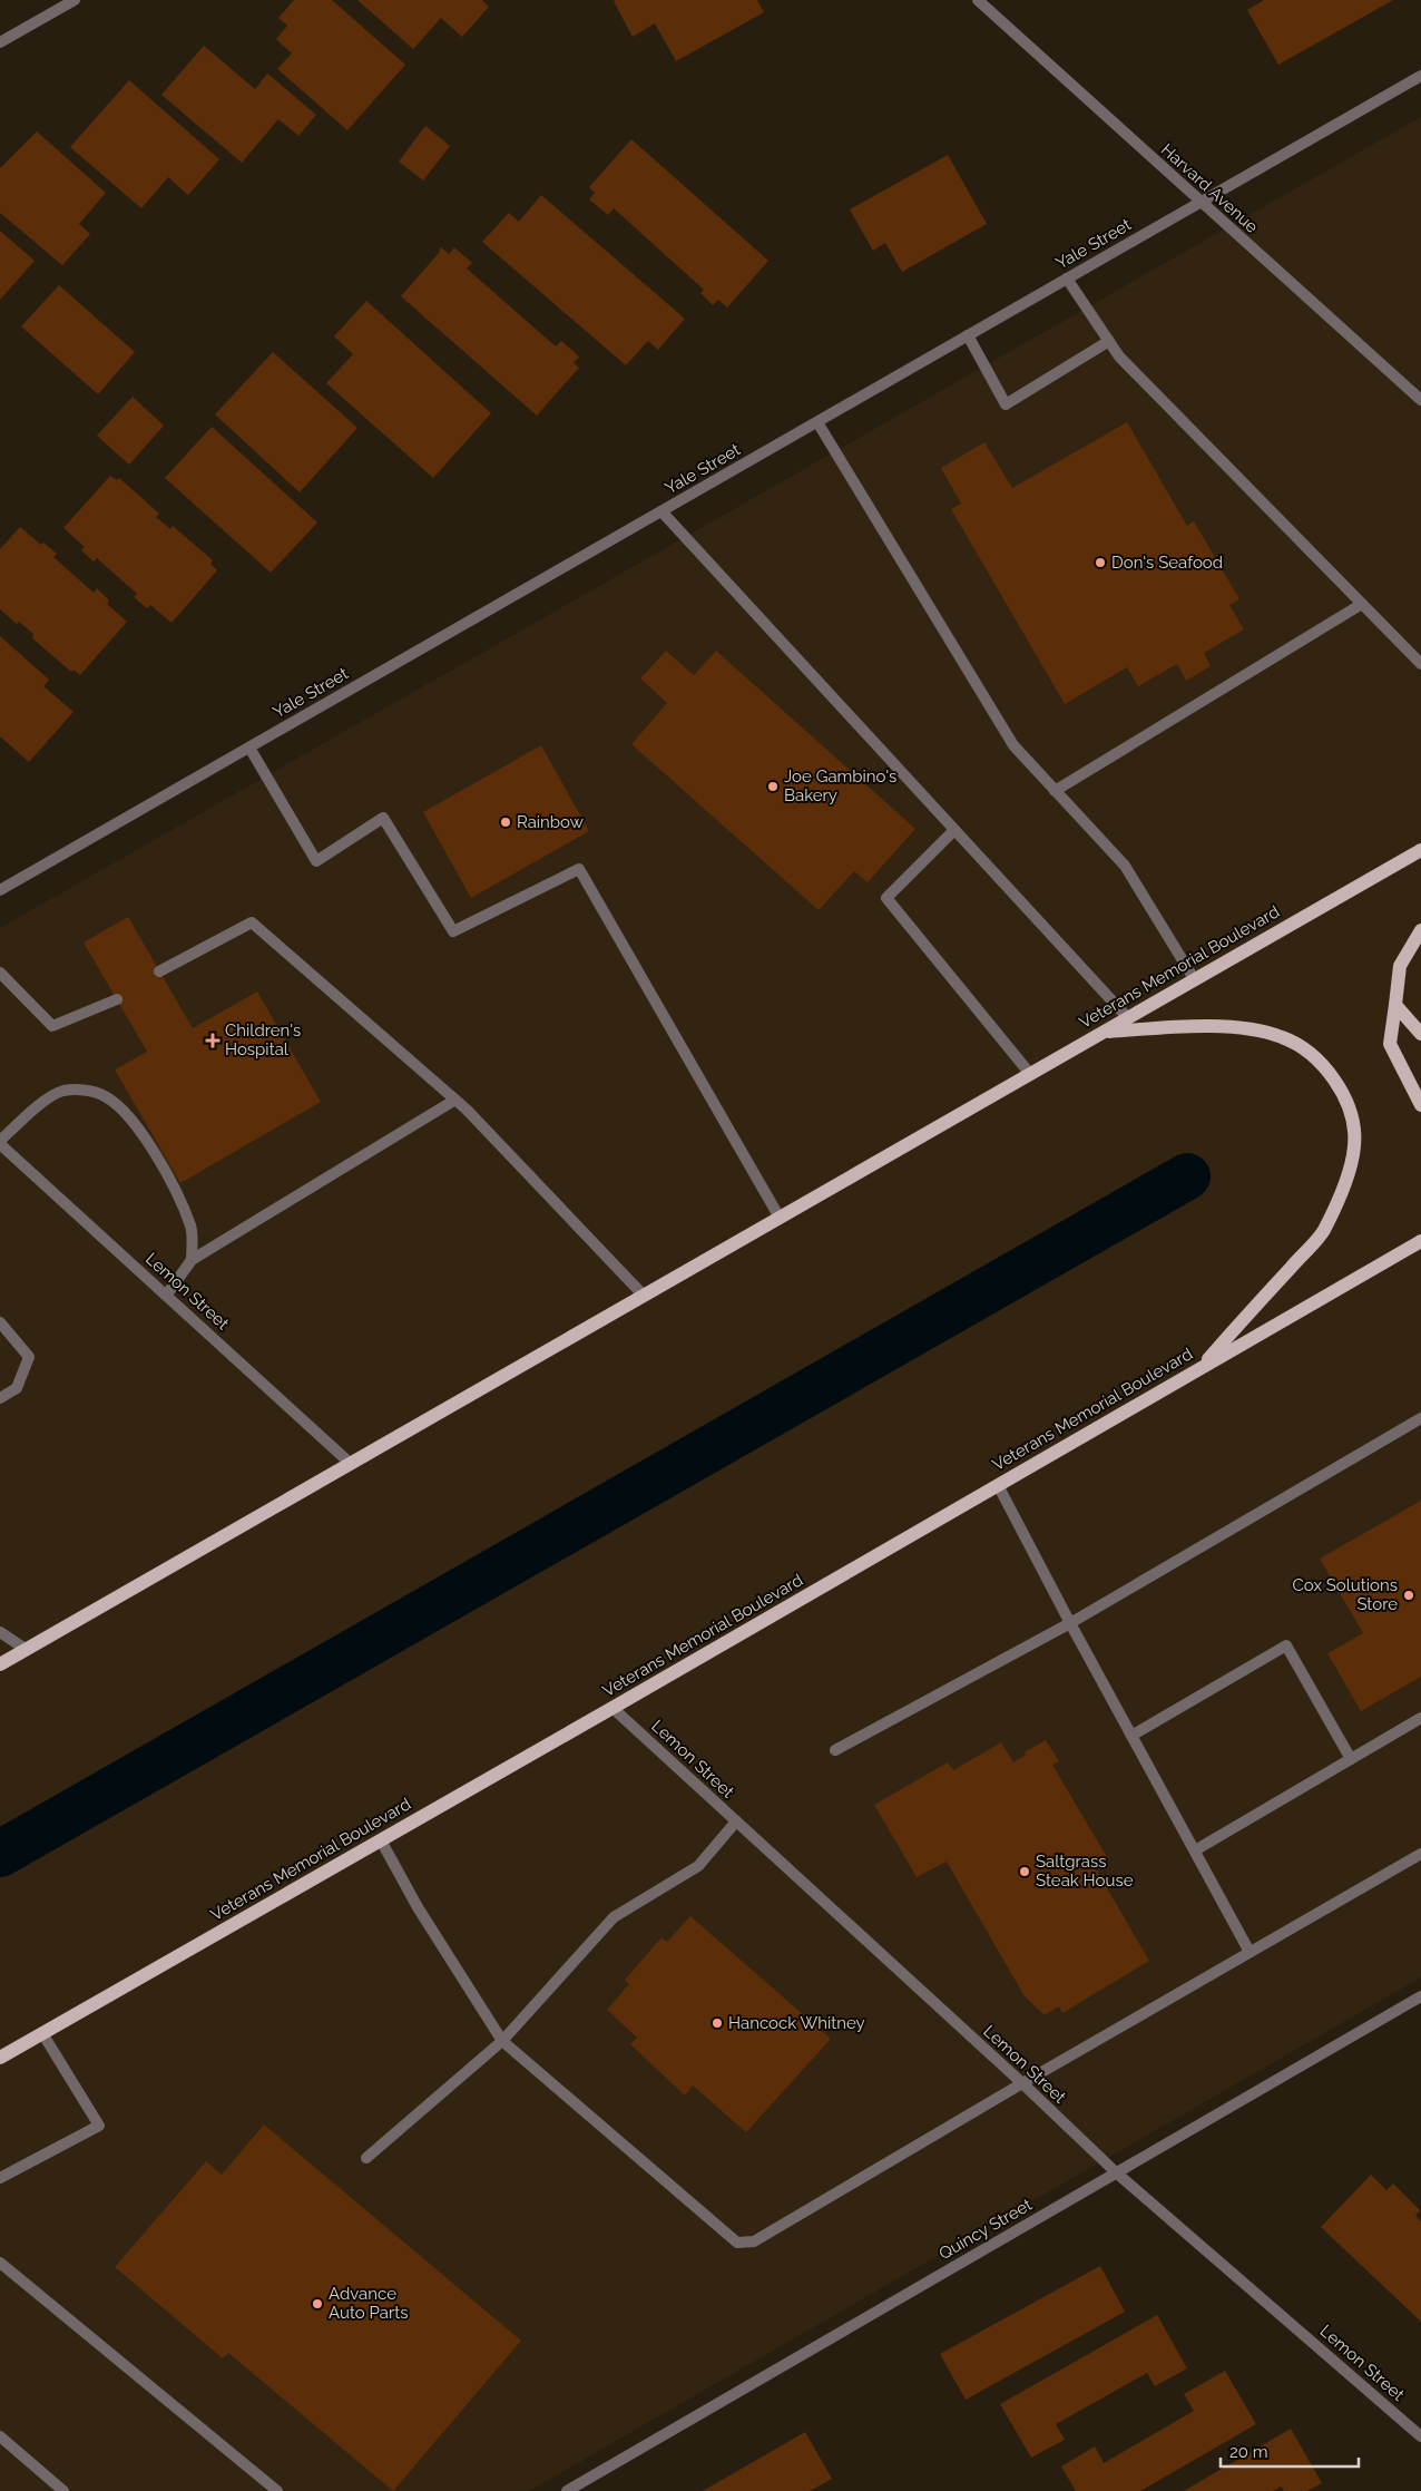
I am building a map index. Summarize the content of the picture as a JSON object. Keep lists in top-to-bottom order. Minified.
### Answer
{"streets":{"main road":["Veterans Memorial Boulevard"],"street":["Harvard Avenue","Yale Street","Lemon Street","Quincy Street"]},"crossings":[["Harvard Avenue","Yale Street"],["Veterans Memorial Boulevard","Lemon Street"],["Lemon Street","Quincy Street"]],"places":{"other":["Don's Seafood","Joe Gambino's Bakery","Rainbow","Cox Solutions Store","Saltgrass Steak House","Hancock Whitney","Advance Auto Parts"],"health":["Children's Hospital"]},"scale_bar":"20 m"}
